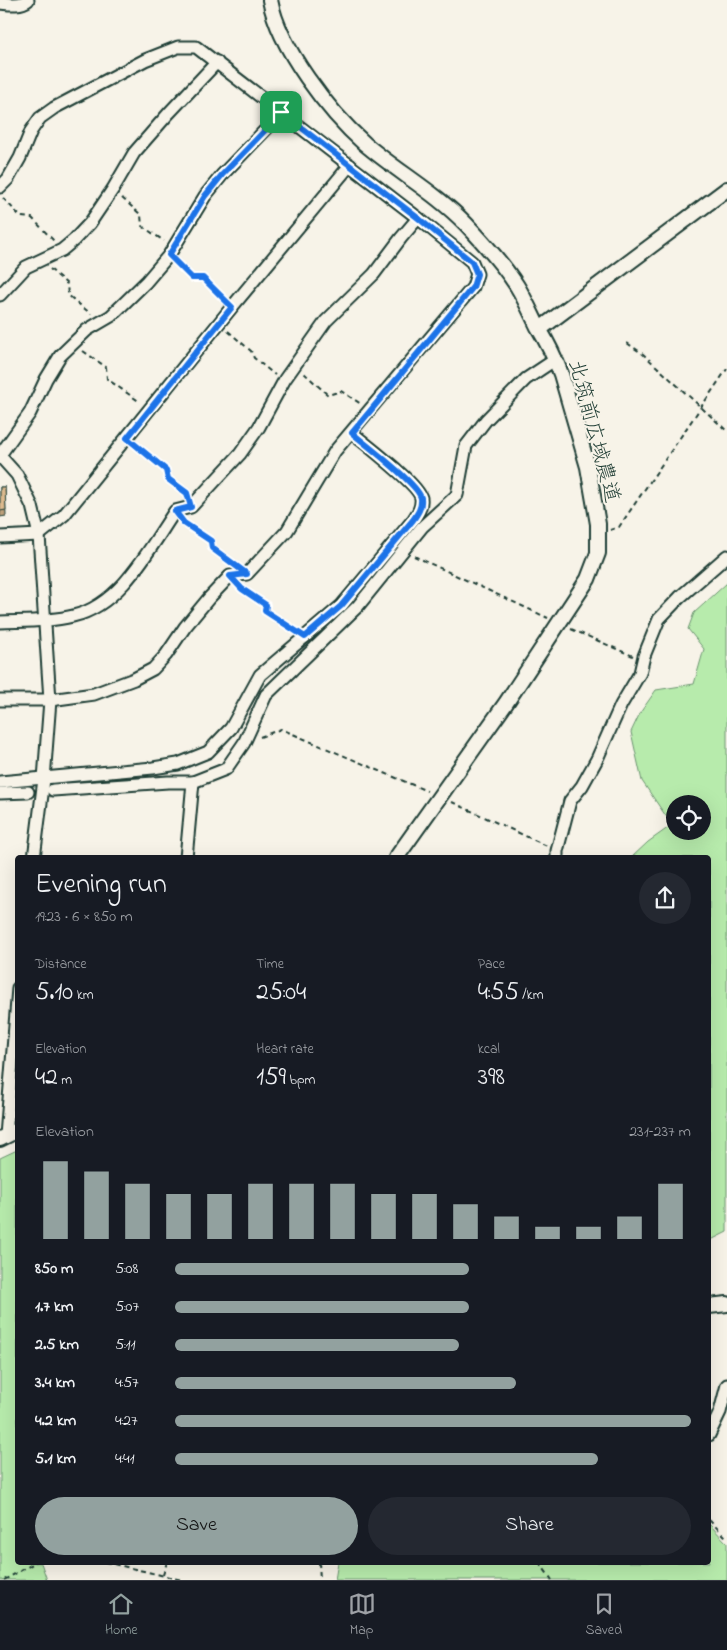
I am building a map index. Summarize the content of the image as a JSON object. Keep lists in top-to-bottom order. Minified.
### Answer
{"streets":{"street":["北筑前広域農道"]},"page":{"heading":["Evening run","19:23 · 6 × 850 m"],"stats":[["Distance","5.10 km"],["Time","25:04"],["Pace","4:55 /km"],["Elevation","42 m"],["Heart rate","159 bpm"],["kcal","398"]],"chart":["Elevation","231–237 m"],"list":[{"name":"850 m","note":"5:08"},{"name":"1.7 km","note":"5:07"},{"name":"2.5 km","note":"5:11"},{"name":"3.4 km","note":"4:57"},{"name":"4.2 km","note":"4:27"},{"name":"5.1 km","note":"4:41"}],"buttons":["Save","Share"],"tabs":["Home","Map","Saved"]}}
